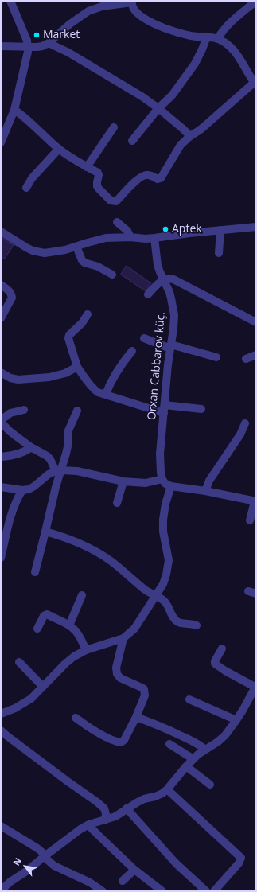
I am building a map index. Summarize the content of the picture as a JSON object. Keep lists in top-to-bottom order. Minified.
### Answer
{"streets":{"street":["Orxan Cabbarov küç."]},"places":["Market","Aptek"],"north":"top left"}
